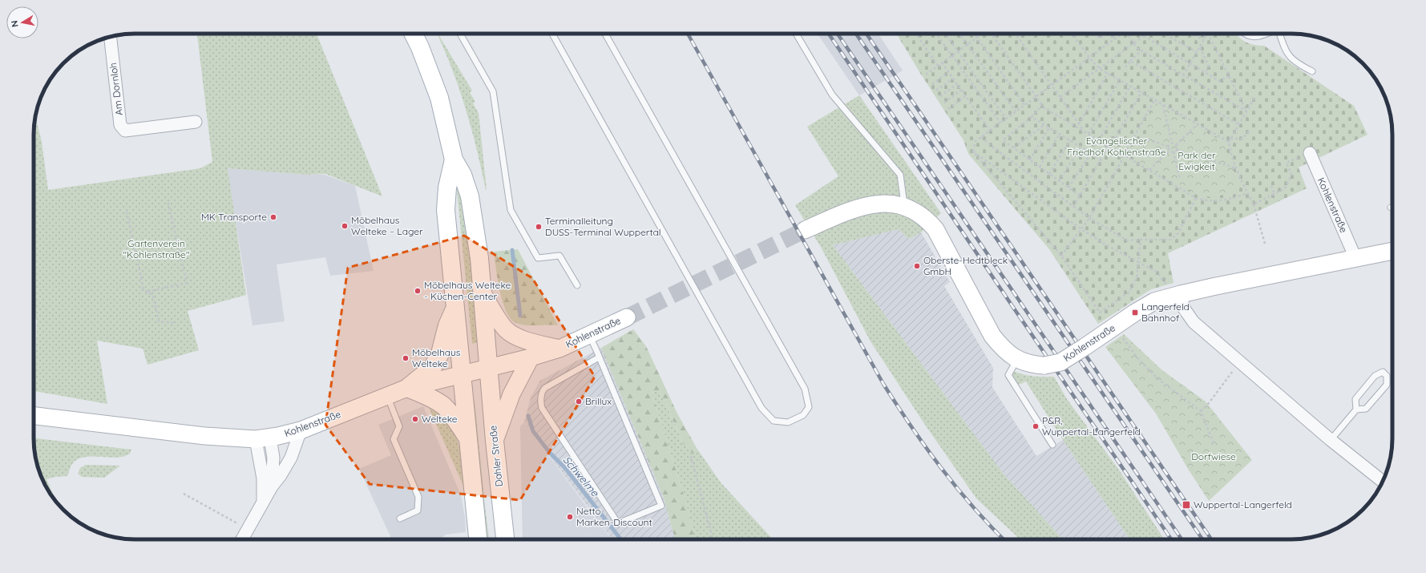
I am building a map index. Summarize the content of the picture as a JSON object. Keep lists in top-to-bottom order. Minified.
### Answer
{"streets":{"main road":["Dahler Straße"],"street":["Am Dornloh","Kohlenstraße"]},"crossings":[["Kohlenstraße","Dahler Straße"]],"water":["Schwelme"],"parks":["Evangelischer Friedhof Kohlenstraße","Park der Ewigkeit","Gartenverein \"Kohlenstraße\"","Dorfwiese"],"places":{"other":["MK Transporte","Möbelhaus Welteke – Lager","Terminalleitung DUSS-Terminal Wuppertal","Oberste-Hedtbleck GmbH","Möbelhaus Welteke - Küchen-Center","Möbelhaus Welteke","Brillux","Welteke","P&R, Wuppertal-Langerfeld","Netto Marken-Discount"],"transit":["Langerfeld Bahnhof","Wuppertal-Langerfeld"]},"north":"left"}
